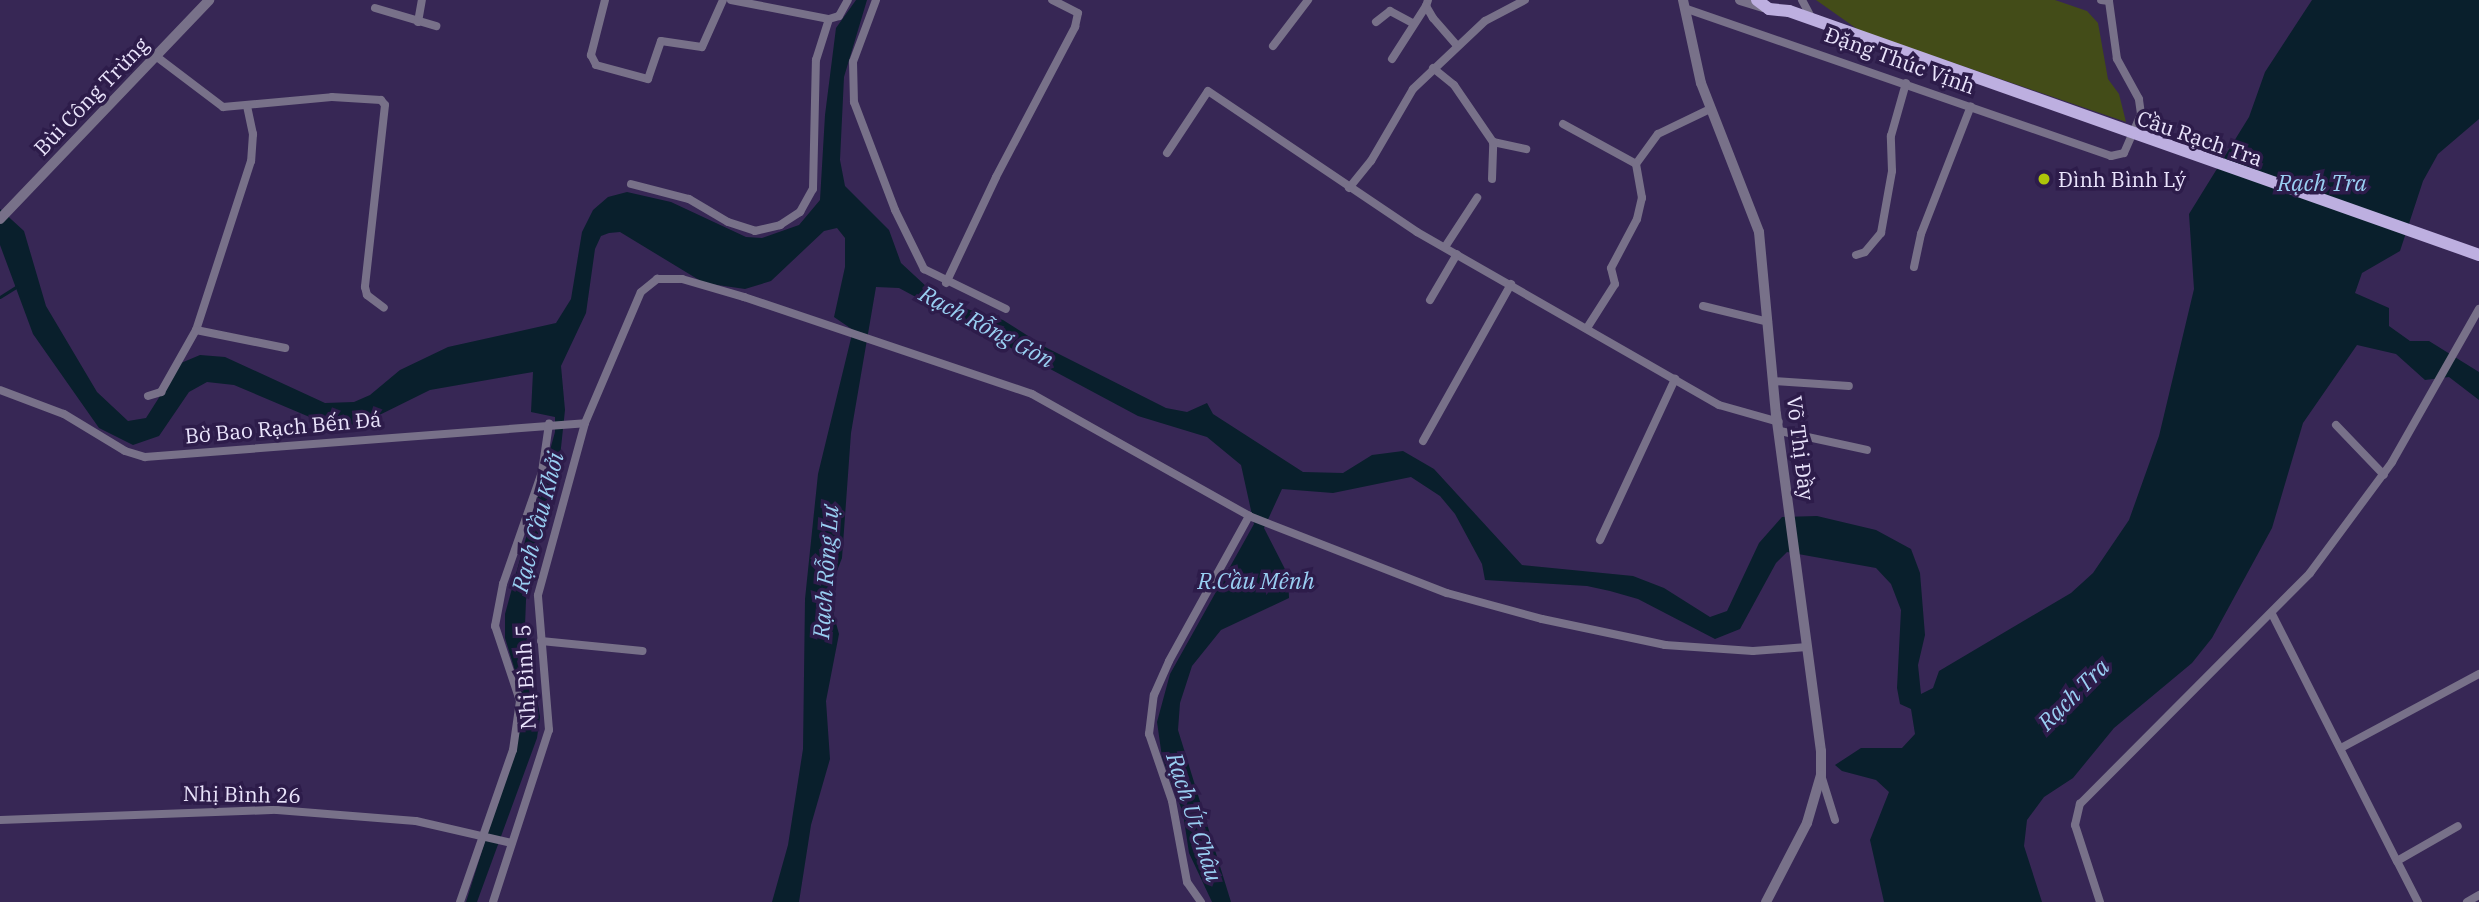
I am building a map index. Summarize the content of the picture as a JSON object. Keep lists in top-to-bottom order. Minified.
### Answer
{"streets":{"main road":["Cầu Rạch Tra"],"street":["Đặng Thúc Vịnh","Bùi Công Trừng","Bờ Bao Rạch Bến Đá","Võ Thị Đầy","Nhị Bình 5","Nhị Bình 26"]},"crossings":[["Đặng Thúc Vịnh","Võ Thị Đầy"],["Bờ Bao Rạch Bến Đá","Nhị Bình 5"],["Nhị Bình 5","Nhị Bình 26"]],"water":["Rạch Tra","Rạch Rỗng Gòn","Rạch Cầu Khởi","Rạch Rỗng Lự","R.Cầu Mênh","Rạch Út Châu"],"places":["Đình Bình Lý"]}
